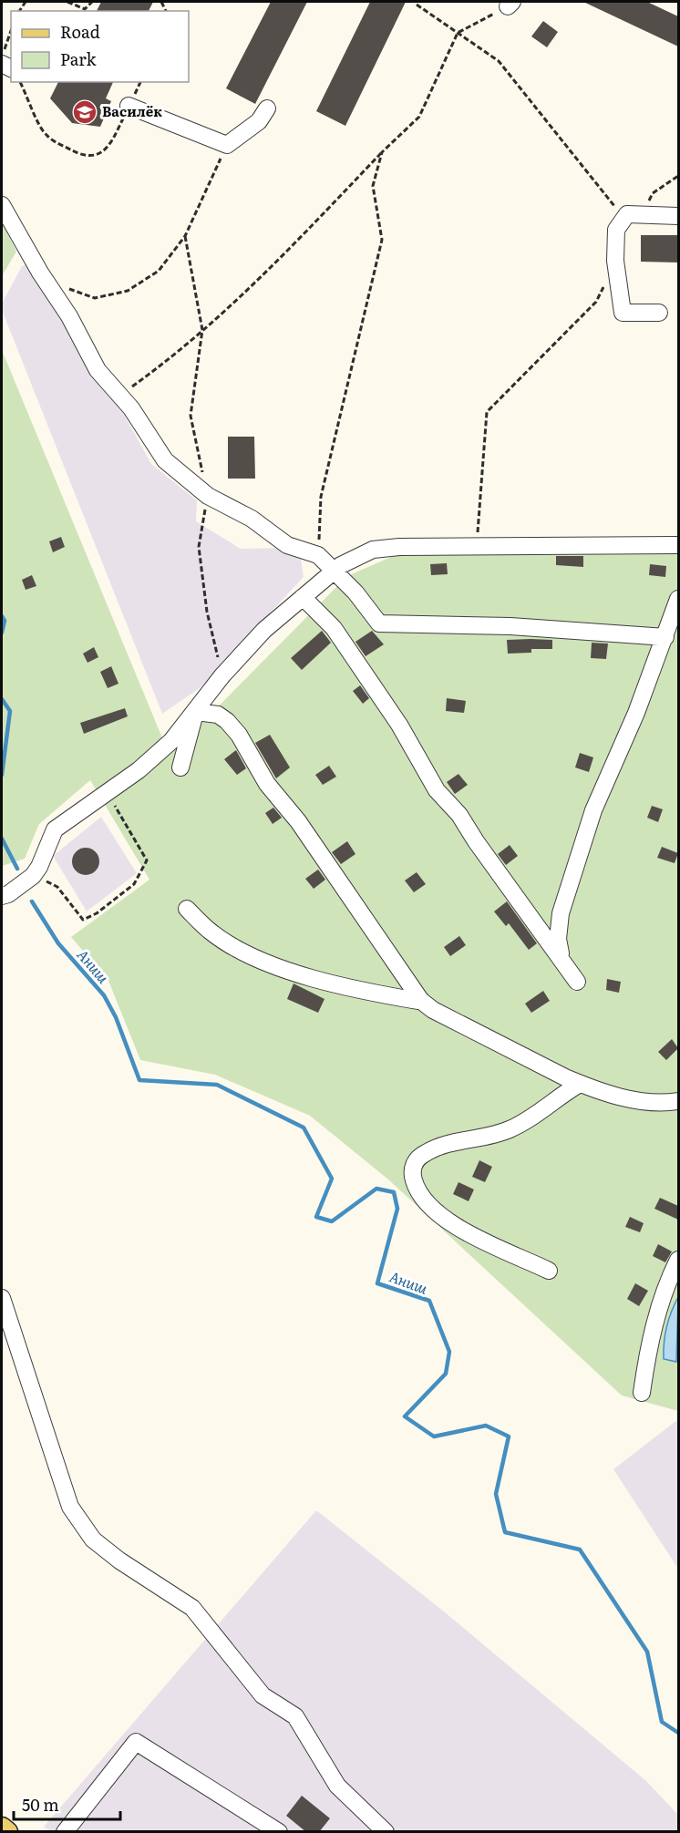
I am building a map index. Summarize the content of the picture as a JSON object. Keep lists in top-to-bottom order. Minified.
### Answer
{"water":["Аниш"],"places":{"school or university":["Василёк"]},"legend":["Road","Park"],"scale_bar":"50 m"}
